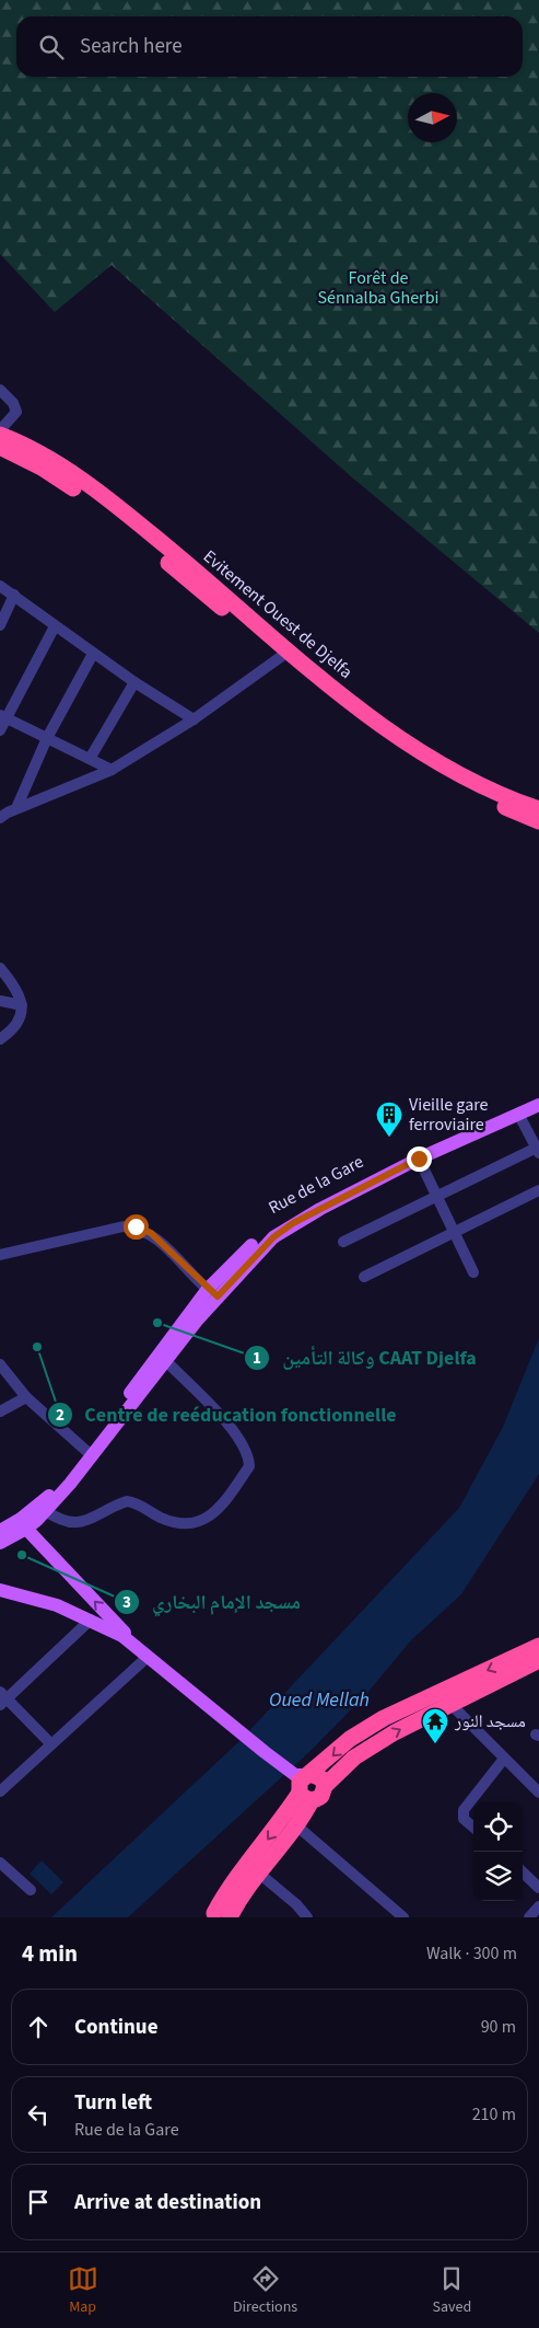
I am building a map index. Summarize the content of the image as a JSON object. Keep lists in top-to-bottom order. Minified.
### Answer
{"streets":{"highway":["Evitement Ouest de Djelfa"],"main road":["Rue de la Gare"]},"water":["Oued Mellah"],"parks":["Forêt de Sénnalba Gherbi"],"places":{"building":["Vieille gare ferroviaire"],"other":["وكالة التأمين CAAT Djelfa","Centre de reéducation fonctionnelle","مسجد الإمام البخاري"],"temple":["مسجد النور"]},"north":"right","page":{"search":"Search here","heading":["4 min","Walk · 300 m"],"list":[["Continue","90 m"],["Turn left","Rue de la Gare","210 m"],"Arrive at destination"],"nav":["Map","Directions","Saved"]}}
